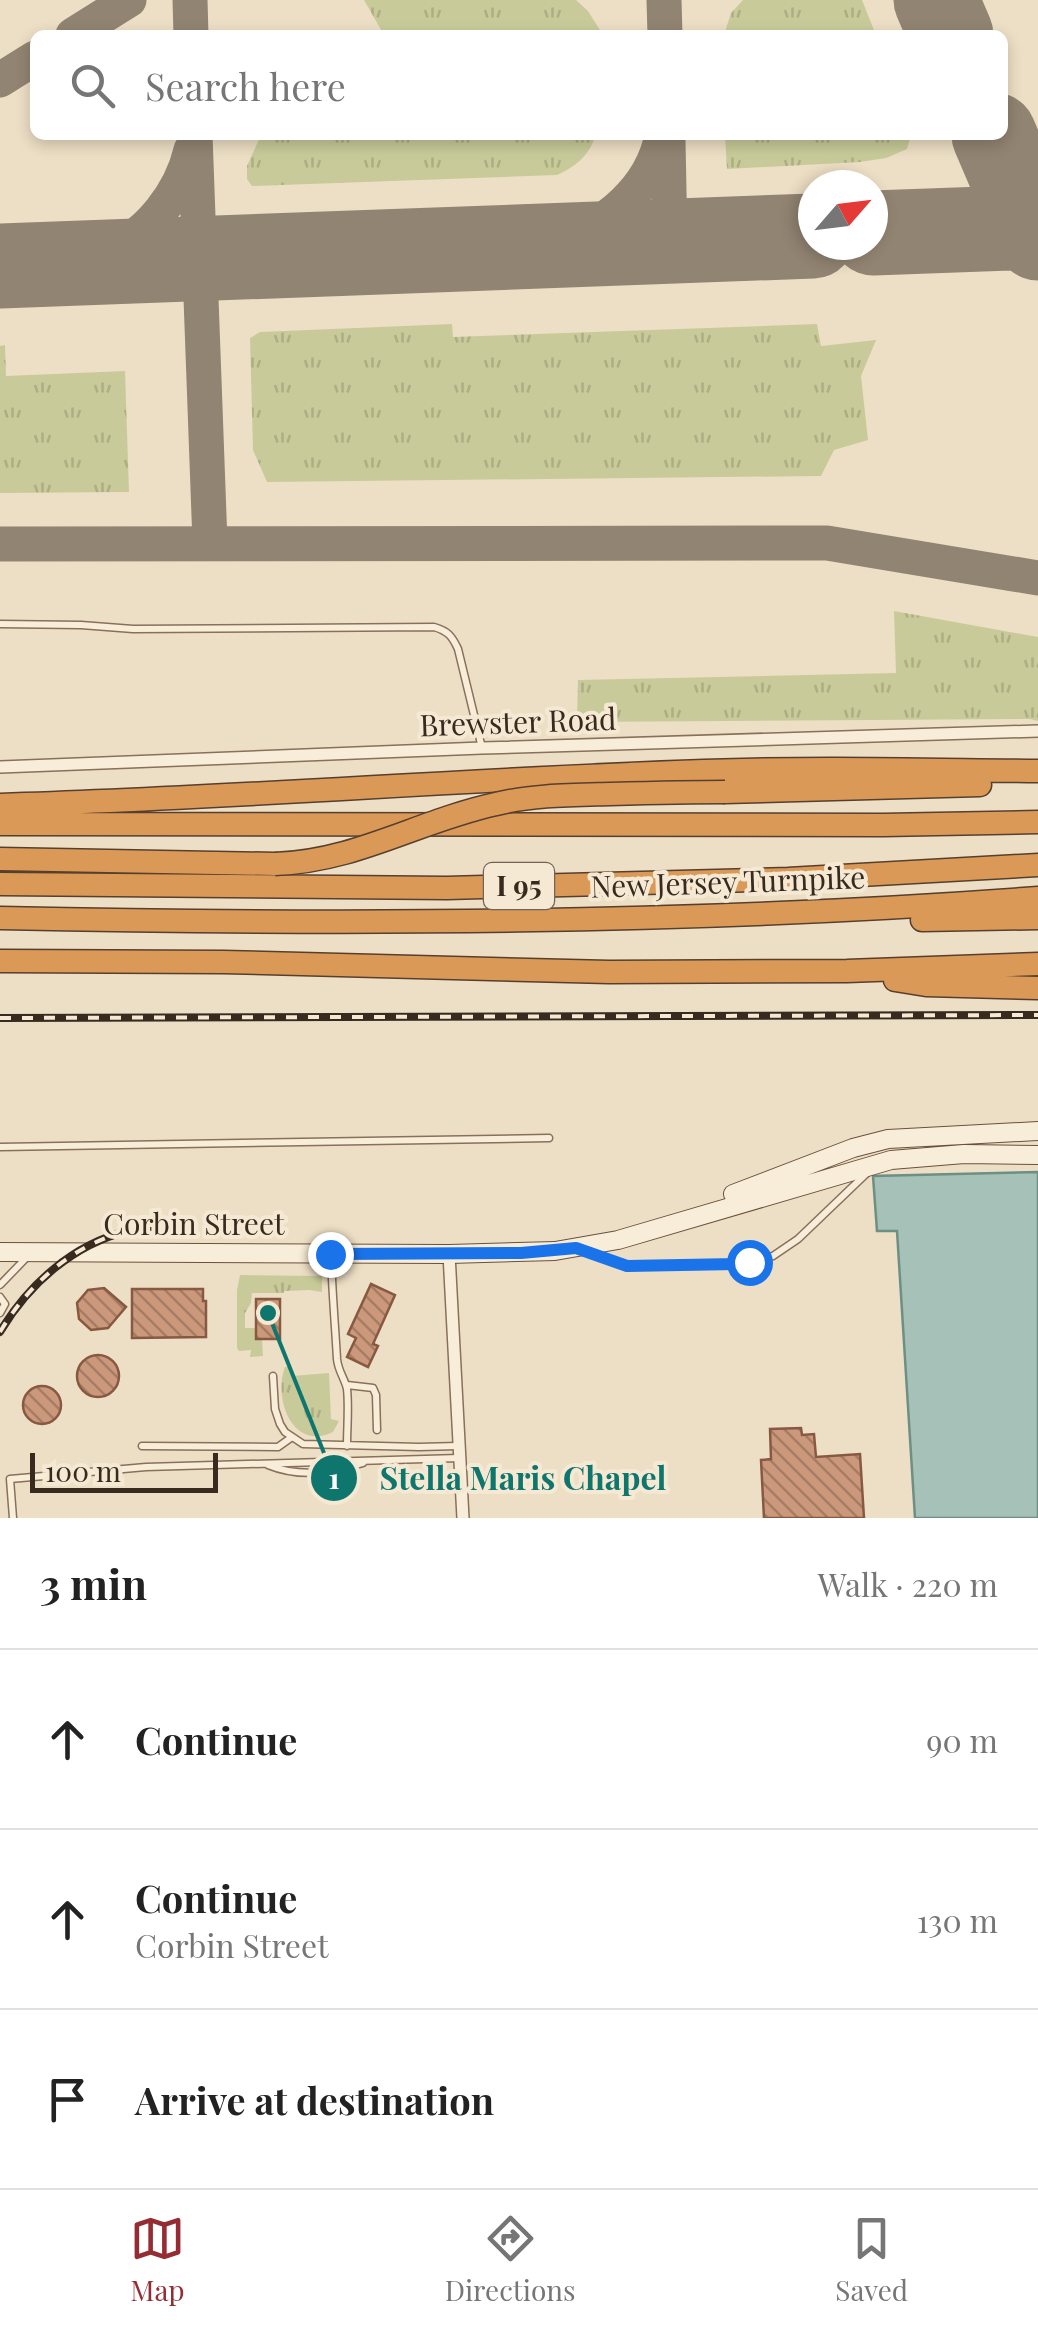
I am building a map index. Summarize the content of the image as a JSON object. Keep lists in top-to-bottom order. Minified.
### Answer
{"streets":{"highway":["New Jersey Turnpike","I 95"],"main road":["Corbin Street"],"street":["Brewster Road"]},"places":["Stella Maris Chapel"],"scale_bar":"100 m","north":"top right","page":{"search":"Search here","scale":"100 m","heading":["3 min","Walk · 220 m"],"list":[["Continue","90 m"],["Continue","Corbin Street","130 m"],"Arrive at destination"],"nav":["Map","Directions","Saved"]}}
